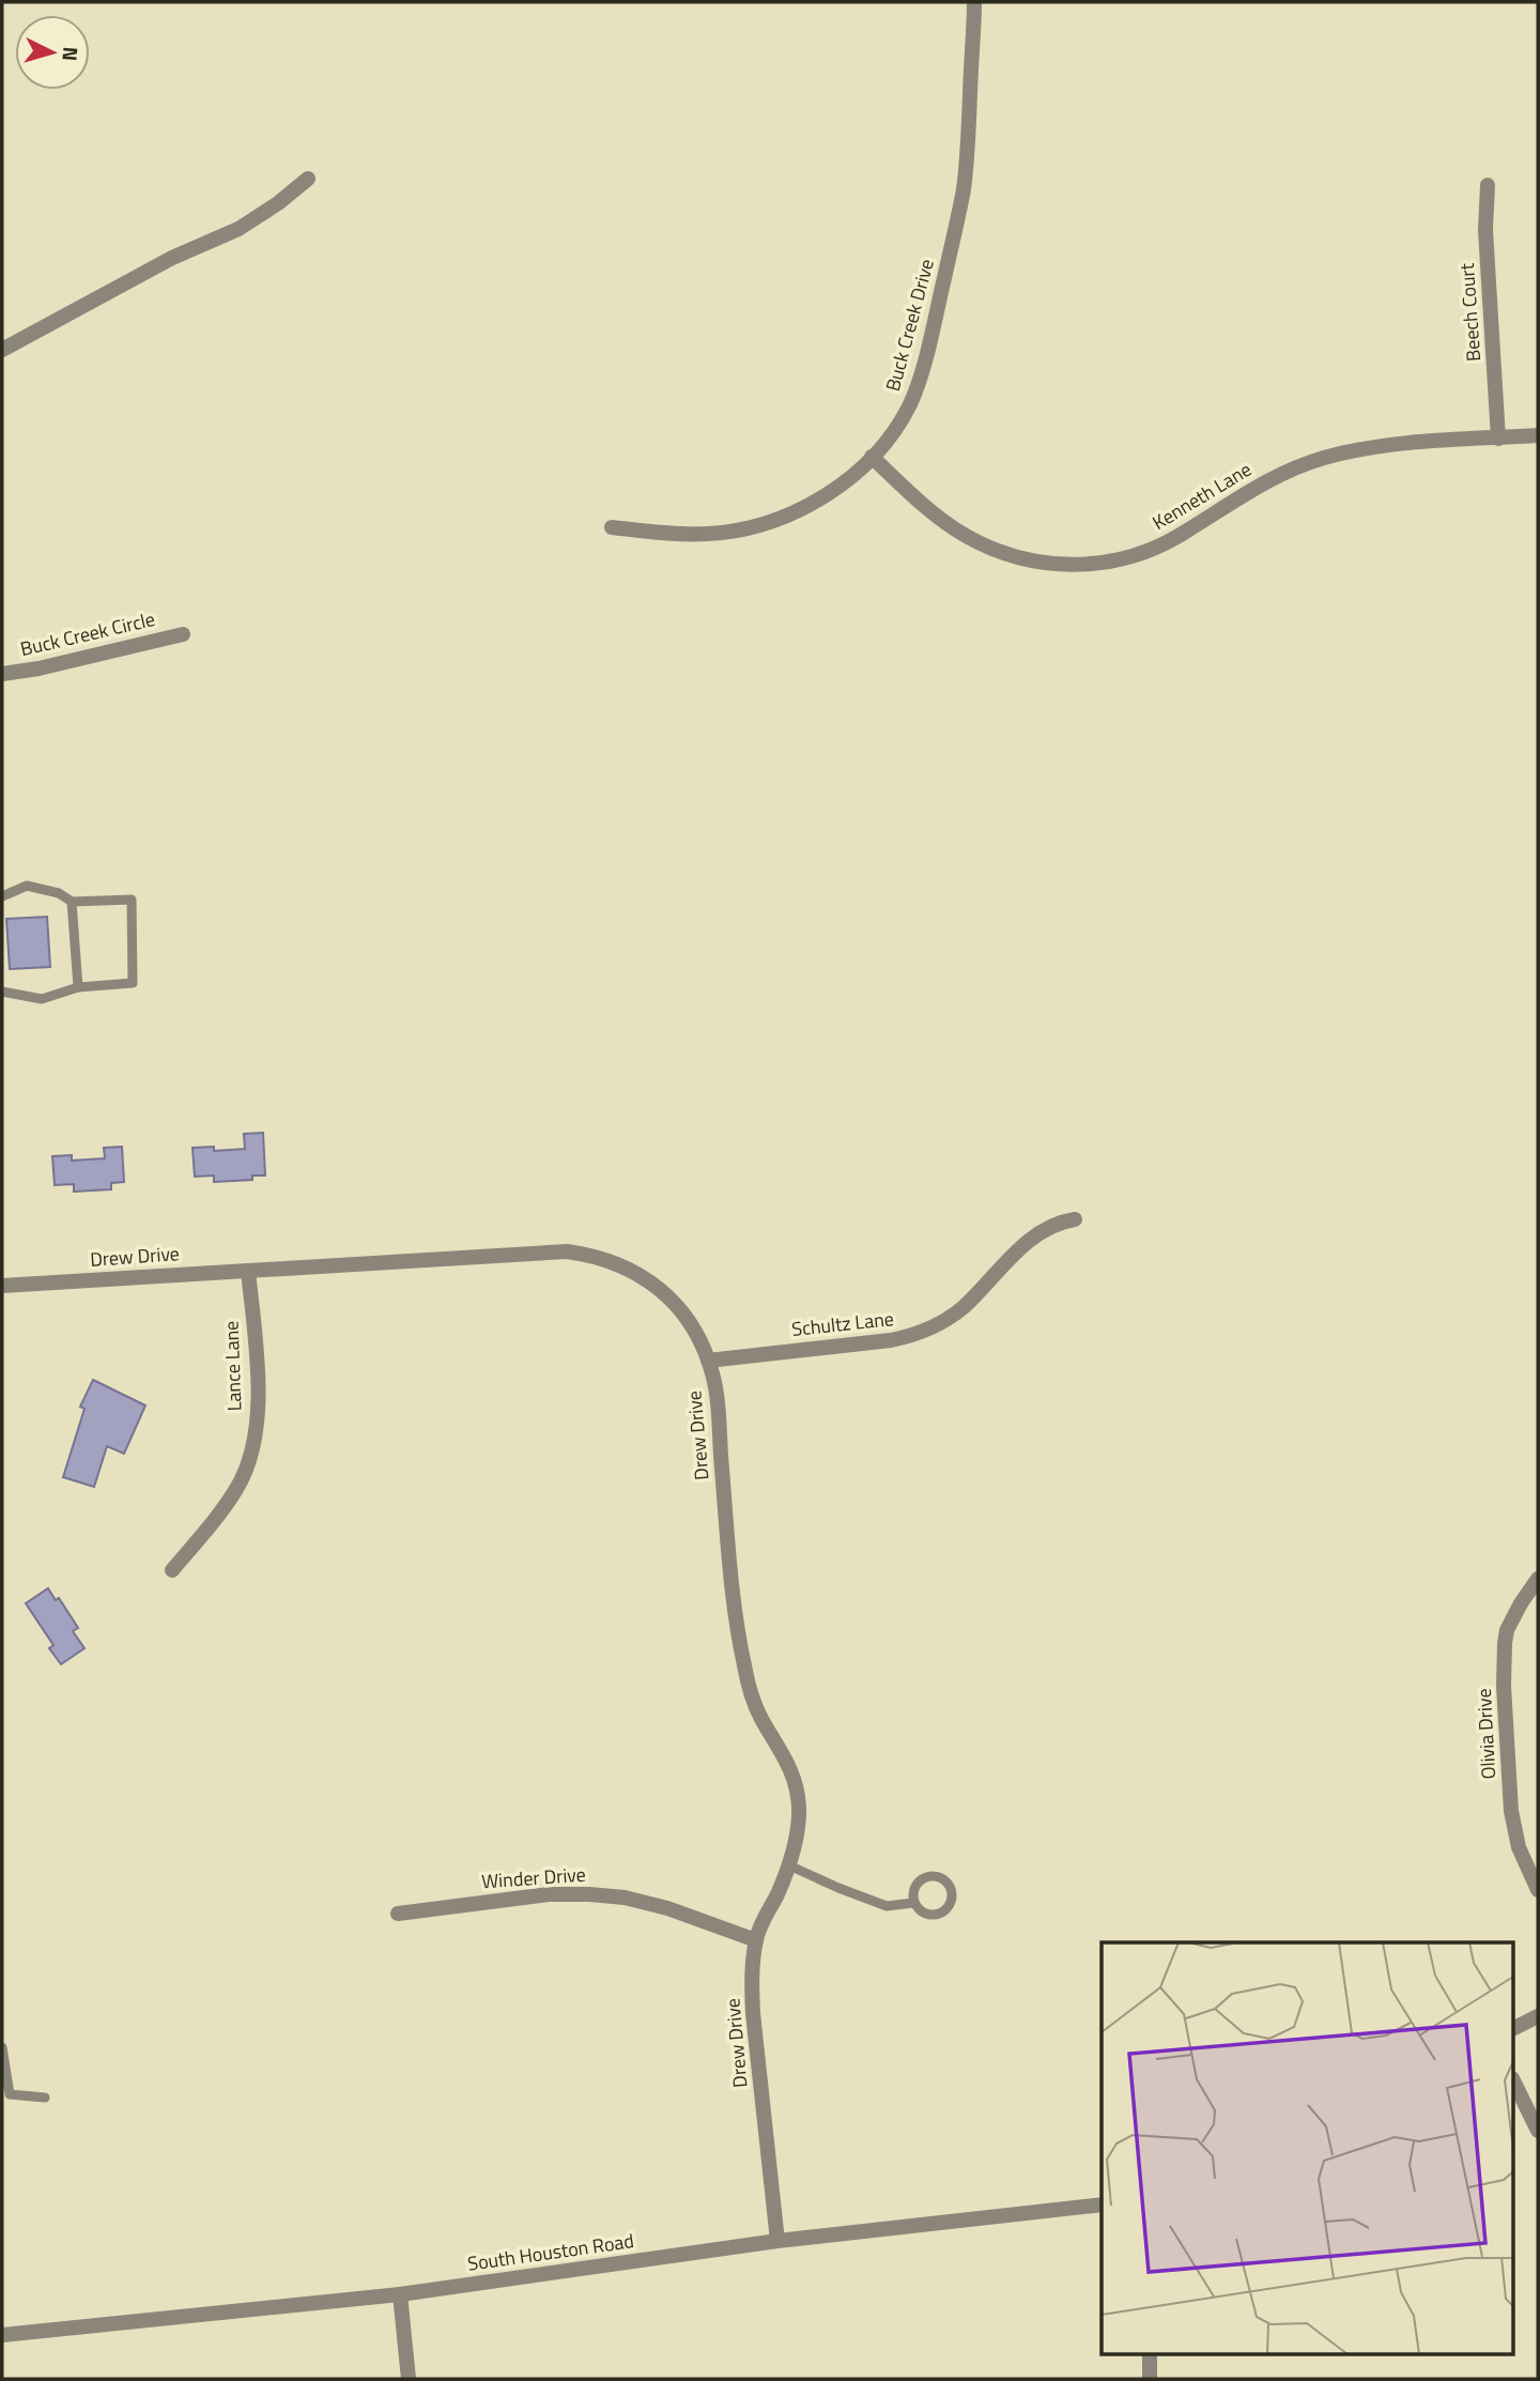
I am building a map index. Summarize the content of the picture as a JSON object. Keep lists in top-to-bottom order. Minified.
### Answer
{"streets":{"street":["Beech Court","Buck Creek Drive","Kenneth Lane","Buck Creek Circle","Drew Drive","Schultz Lane","Lance Lane","Olivia Drive","Winder Drive","South Houston Road"]},"crossings":[["Beech Court","Kenneth Lane"],["Buck Creek Drive","Kenneth Lane"],["Drew Drive","Schultz Lane"],["Drew Drive","Lance Lane"],["Drew Drive","Winder Drive"],["Drew Drive","South Houston Road"]],"north":"right"}
